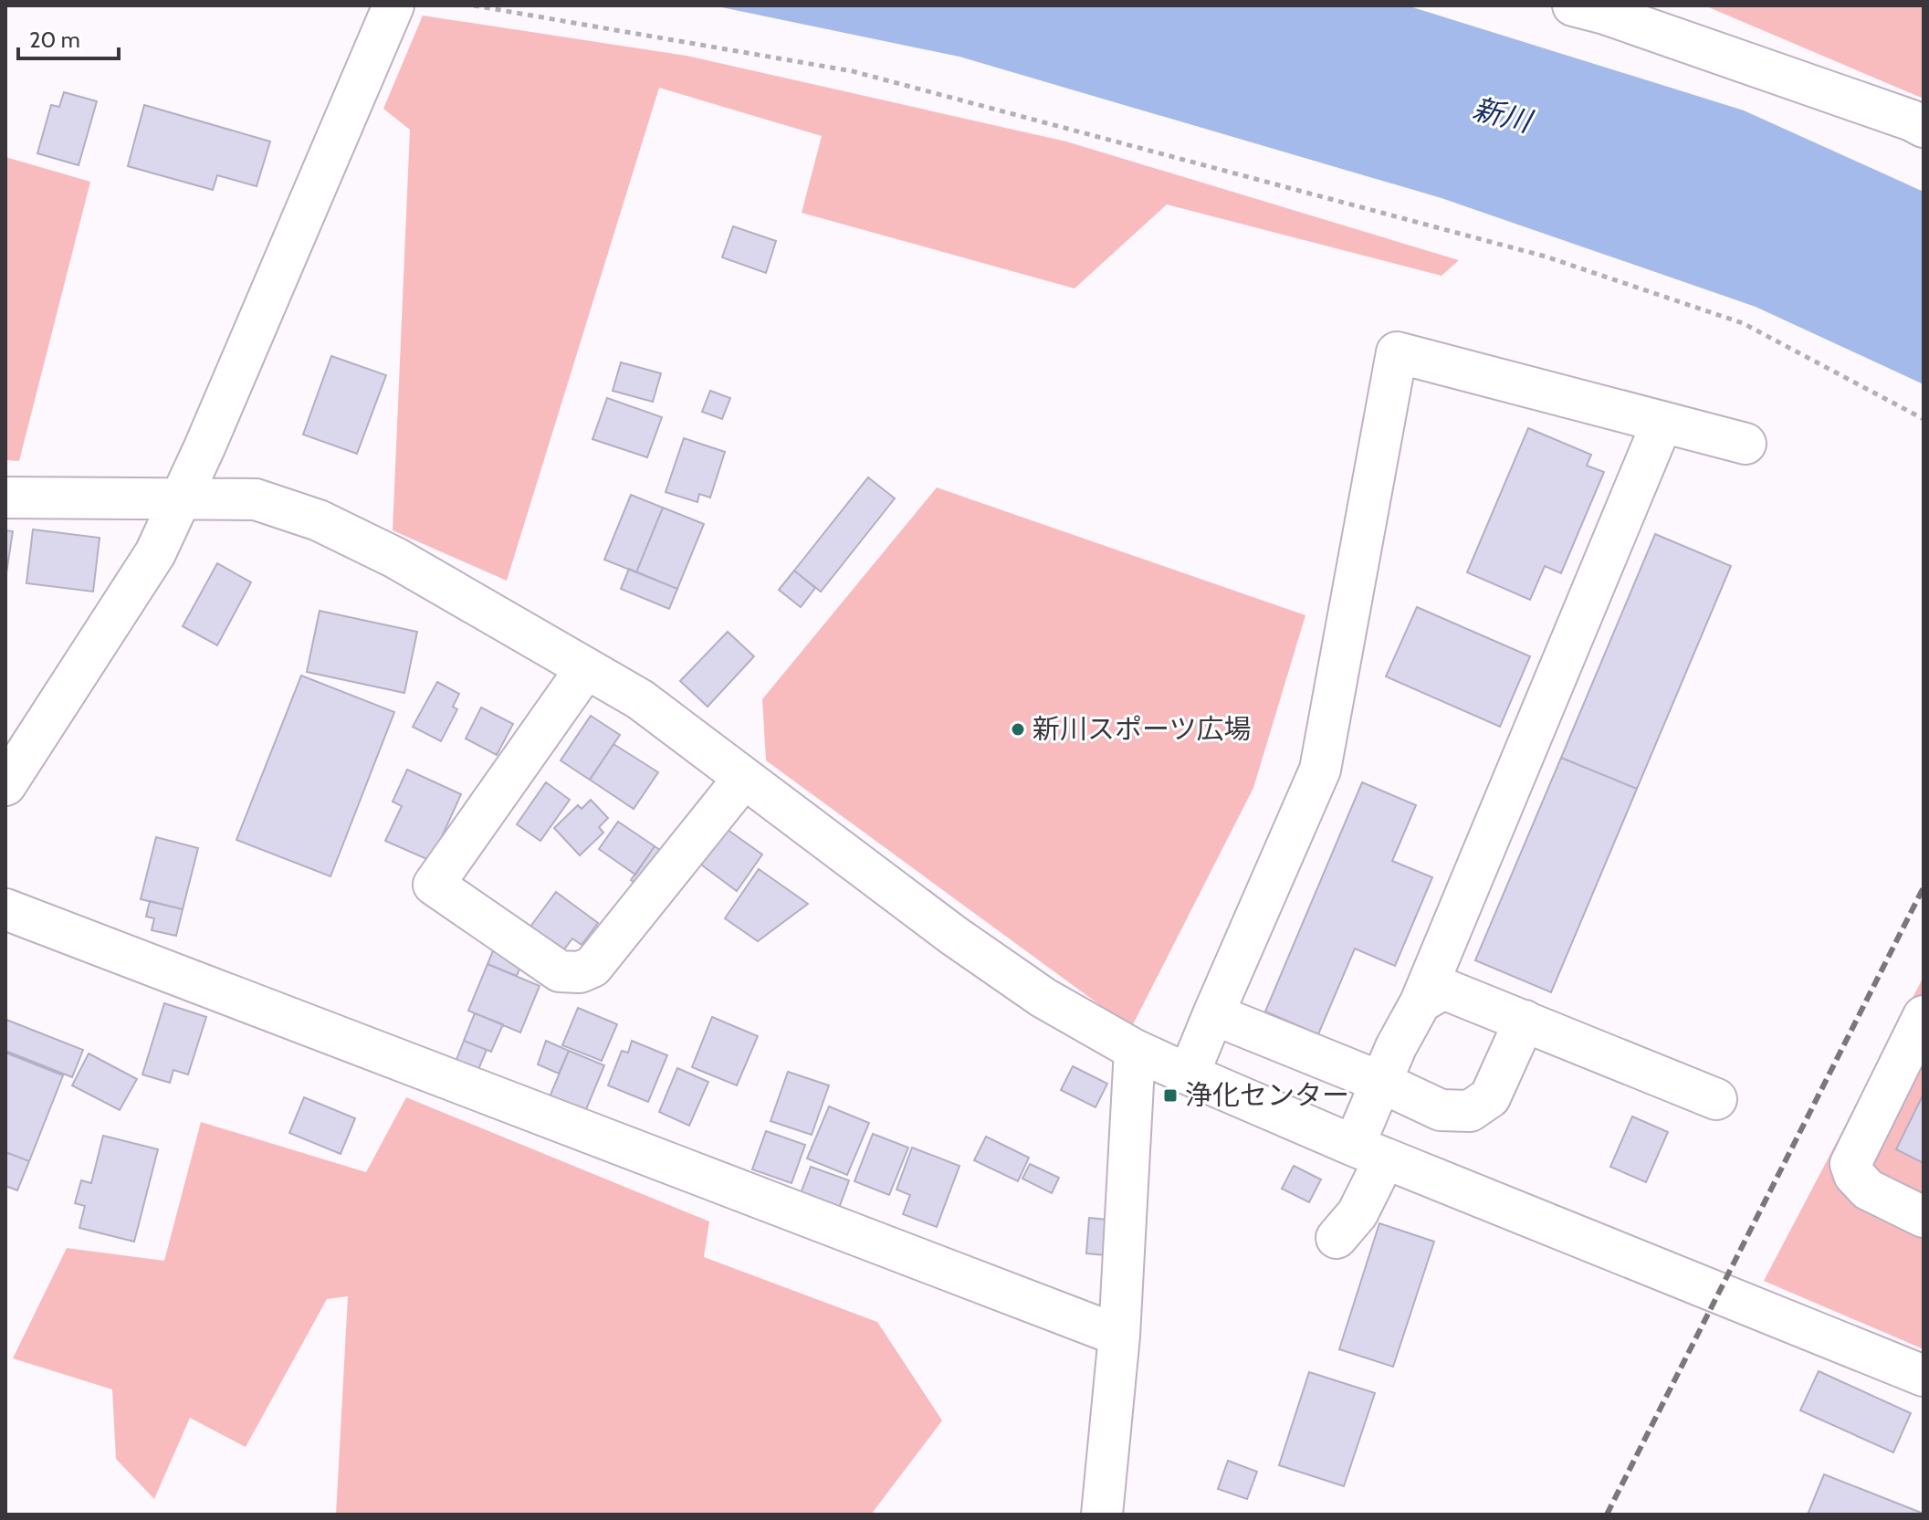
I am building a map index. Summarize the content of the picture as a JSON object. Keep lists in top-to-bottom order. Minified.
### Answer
{"water":["新川"],"places":{"other":["新川スポーツ広場"],"transit":["浄化センター"]},"scale_bar":"20 m"}
